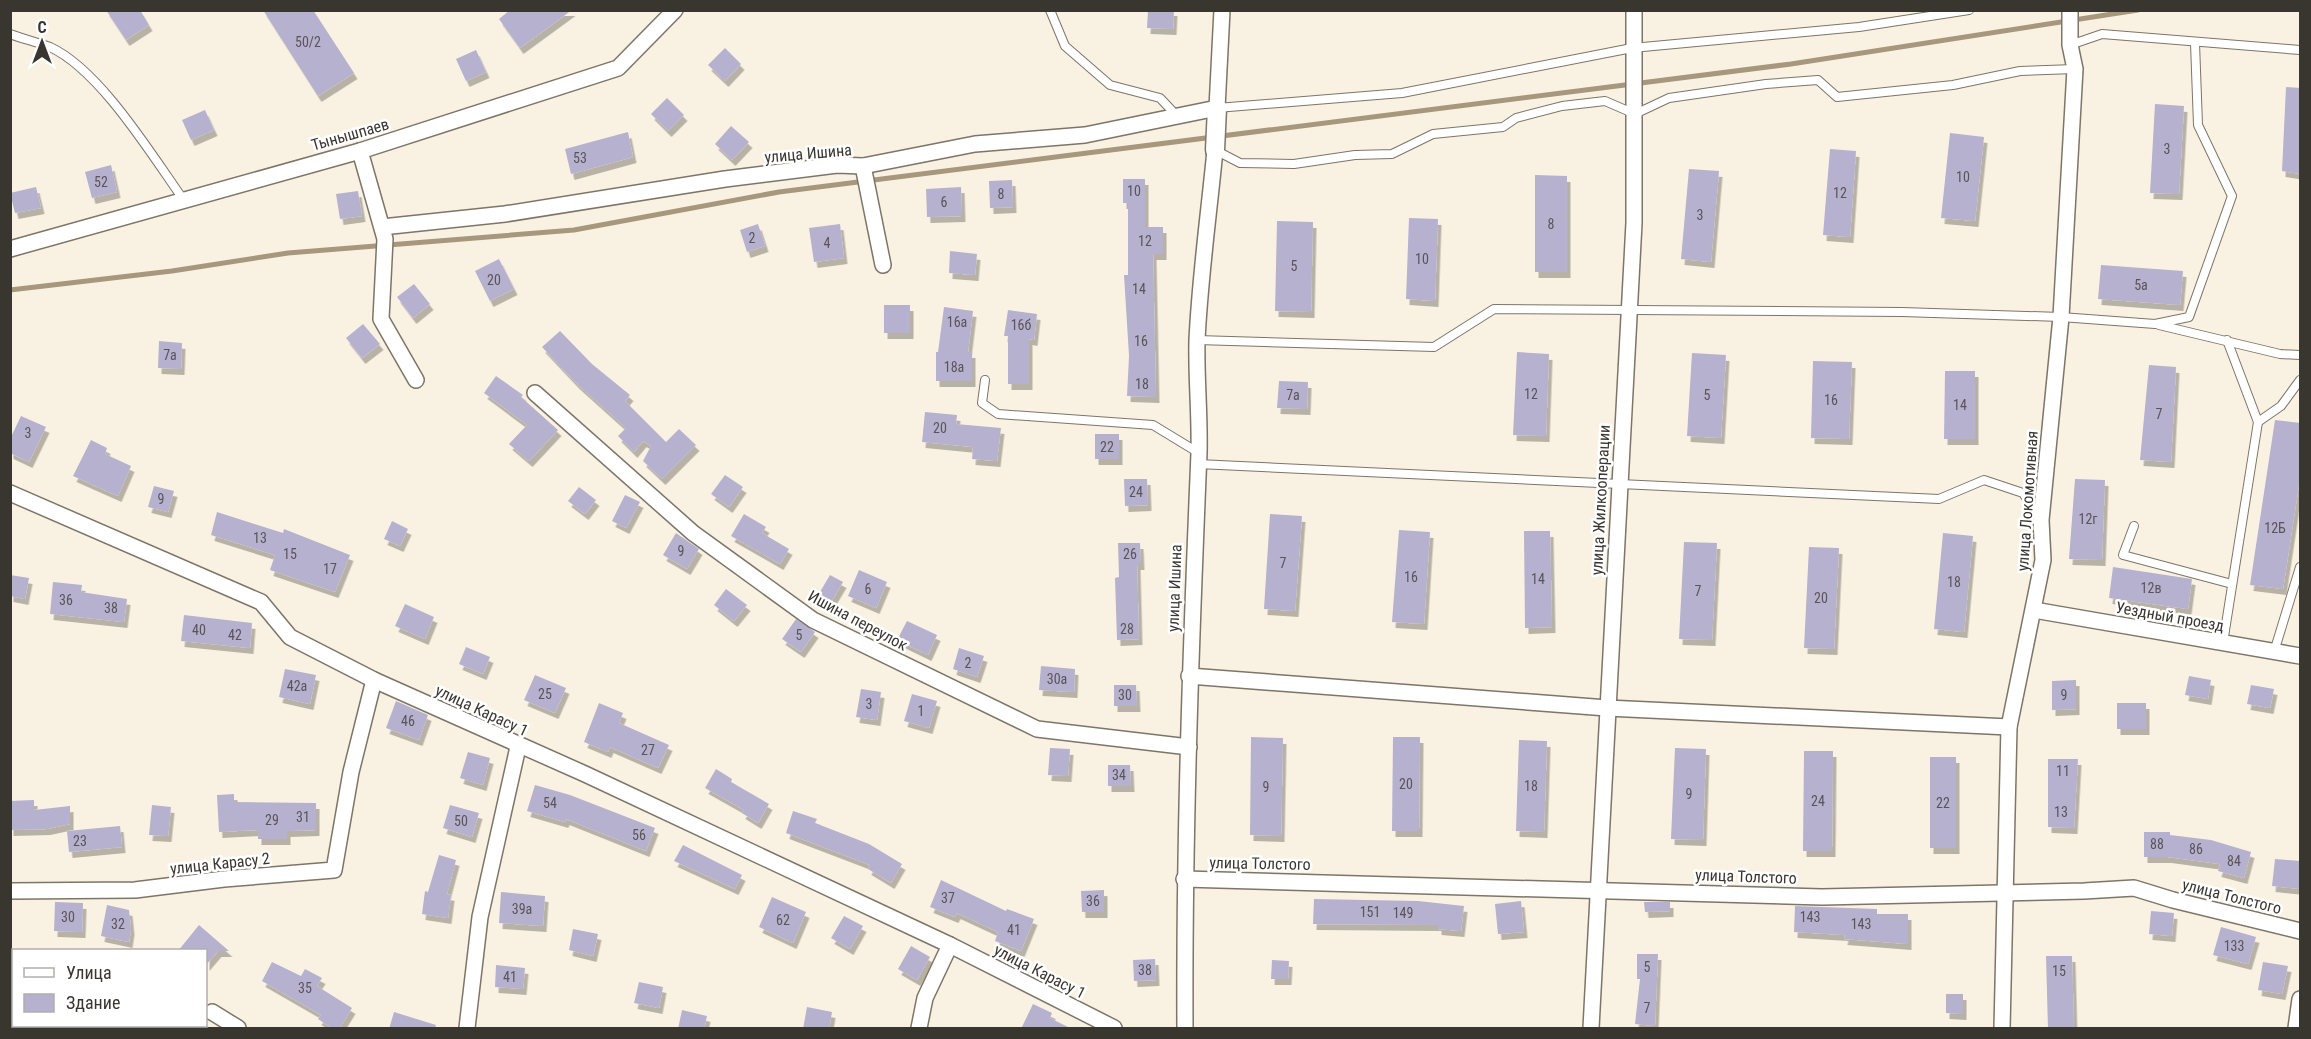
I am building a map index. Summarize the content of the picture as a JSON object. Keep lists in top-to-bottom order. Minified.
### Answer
{"streets":{"street":["Тынышпаев","улица Ишина","улица Жилкооперации","улица Локомотивная","Уездный проезд","Ишина переулок","улица Карасу 1","улица Карасу 2","улица Толстого"]},"crossings":[["улица Ишина","Ишина переулок"],["улица Ишина","улица Толстого"],["улица Жилкооперации","улица Толстого"],["улица Локомотивная","Уездный проезд"],["улица Локомотивная","улица Толстого"],["улица Карасу 1","улица Карасу 2"]],"house_numbers":["50/2","3","53","10","52","10","12","8","6","3","8","2","12","4","10","5","20","5а","14","16а","16б","16","7а","18а","18","12","7а","5","16","14","7","20","3","22","24","9","12г","12Б","13","9","15","26","7","17","16","14","18","12в","6","7","20","36","38","28","40","42","5","2","30а","42а","25","30","9","3","1","46","27","11","34","20","18","9","9","24","54","22","13","31","29","50","56","23","88","86","84","37","36","39а","151","149","30","143","62","32","143","41","133","5","38","15","41","35","7"],"legend":["Улица","Здание"],"north":"top"}
